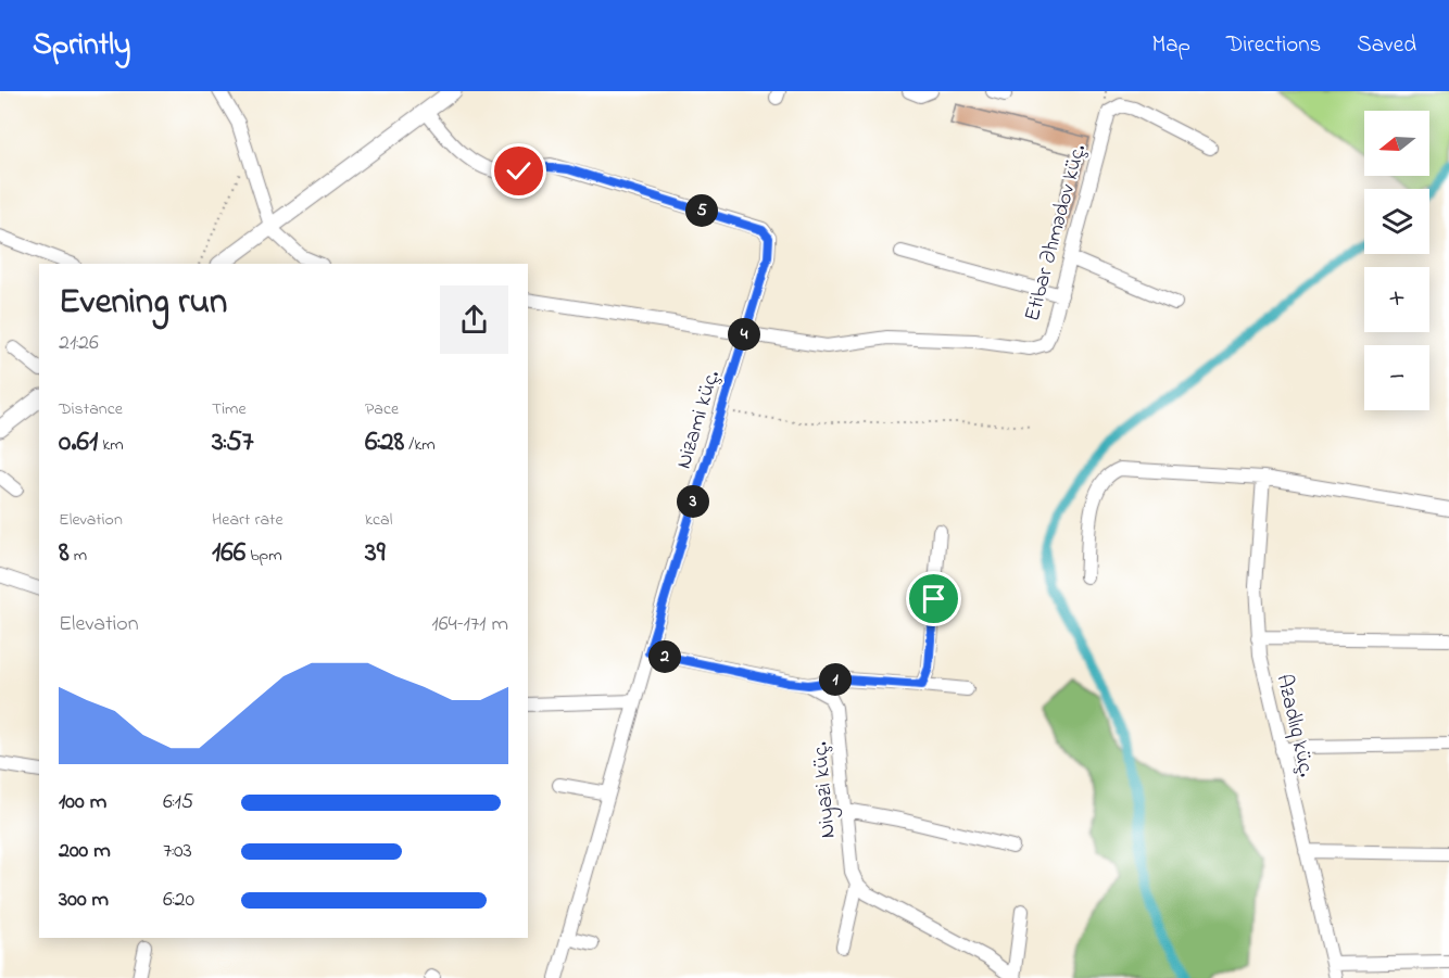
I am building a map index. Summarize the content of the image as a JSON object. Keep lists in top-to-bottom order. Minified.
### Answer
{"streets":{"street":["Etibar Əhmədov küç.","Nizami küç.","Azadlıq küç.","Niyazi küç."]},"crossings":[["Etibar Əhmədov küç.","Nizami küç."],["Nizami küç.","Niyazi küç."]],"north":"left","page":{"header":"Sprintly","nav":["Map","Directions","Saved"],"map_buttons":["+","−"],"pins":["5","4","3","2","1"],"heading":["Evening run","21:26"],"stats":[["Distance","0.61 km"],["Time","3:57"],["Pace","6:28 /km"],["Elevation","8 m"],["Heart rate","166 bpm"],["kcal","39"]],"chart":["Elevation","164–171 m"],"list":[{"name":"100 m","note":"6:15"},{"name":"200 m","note":"7:03"},{"name":"300 m","note":"6:20"}]}}
